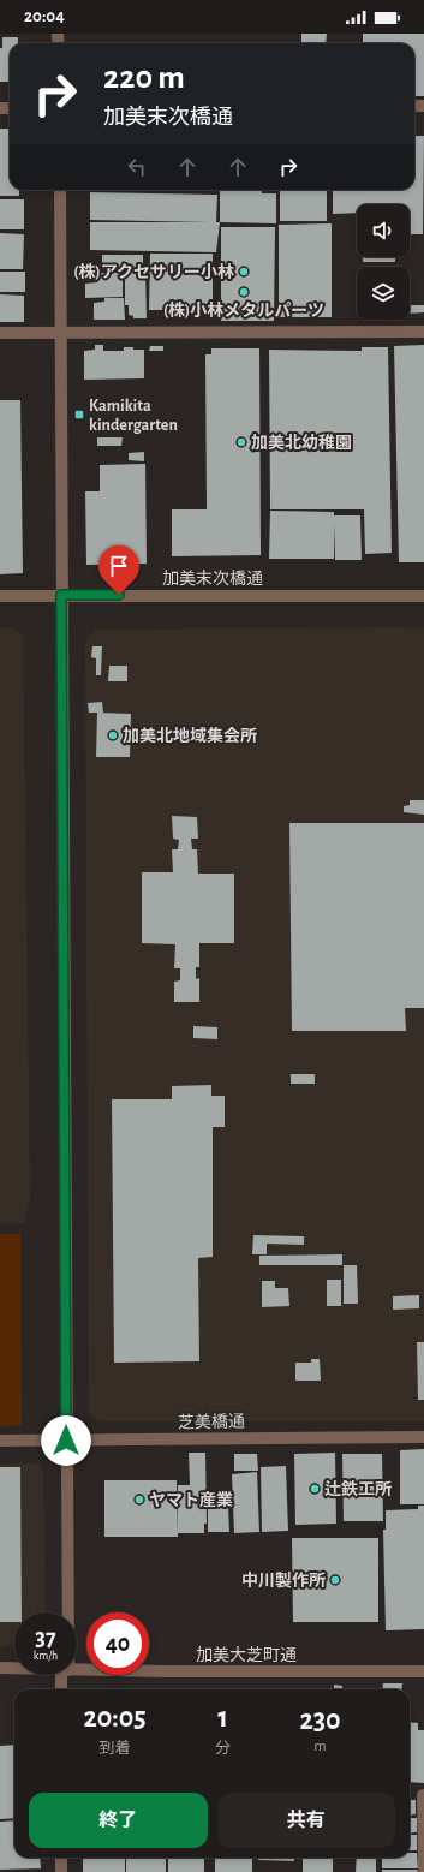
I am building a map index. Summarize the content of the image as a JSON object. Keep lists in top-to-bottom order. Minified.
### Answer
{"streets":{"street":["加美末次橋通","芝美橋通","加美大芝町通"]},"places":{"other":["(株)アクセサリー小林","(株)小林メタルパーツ","加美北幼稚園","加美北地域集会所","辻鉄工所","ヤマト産業","中川製作所"],"transit":["Kamikita kindergarten"]},"page":{"status":"20:04","turn":["220 m","加美末次橋通"],"speed":"37 km/h","limit":"40","eta":["20:05","到着","1","分","230","m"],"buttons":["終了","共有"]}}
